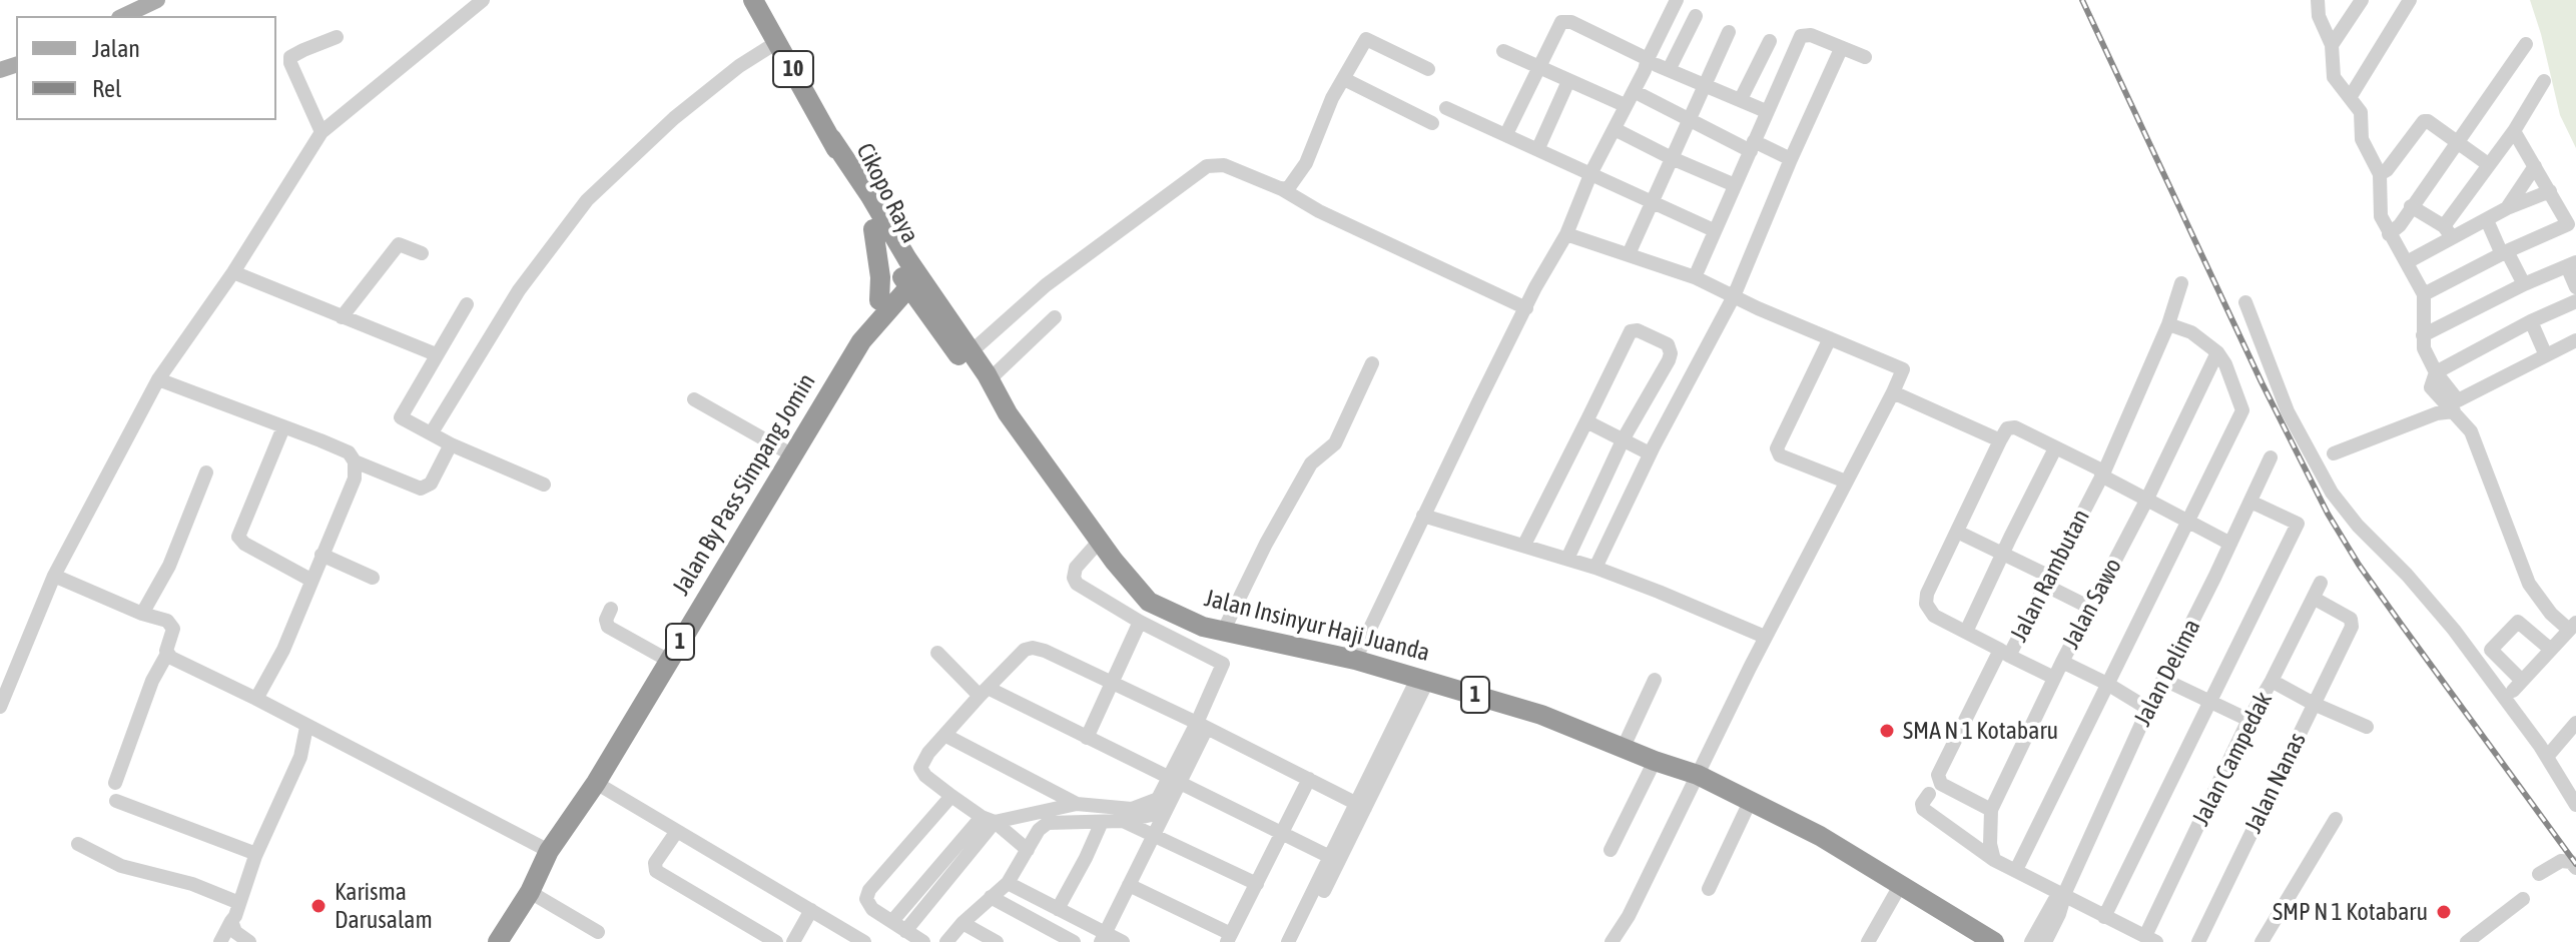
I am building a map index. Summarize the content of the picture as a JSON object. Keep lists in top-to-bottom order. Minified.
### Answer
{"streets":{"highway":["10","Cikopo Raya","Jalan By Pass Simpang Jomin","Jalan Insinyur Haji Juanda","1"],"street":["Jalan Rambutan","Jalan Sawo","Jalan Delima","Jalan Campedak","Jalan Nanas"]},"crossings":[["Cikopo Raya","Jalan By Pass Simpang Jomin"],["Cikopo Raya","Jalan Insinyur Haji Juanda"],["Jalan By Pass Simpang Jomin","Jalan Insinyur Haji Juanda"],["Jalan Rambutan","Jalan Sawo"],["Jalan Campedak","Jalan Nanas"]],"places":["SMA N 1 Kotabaru","Karisma Darusalam","SMP N 1 Kotabaru"],"legend":["Jalan","Rel"]}
